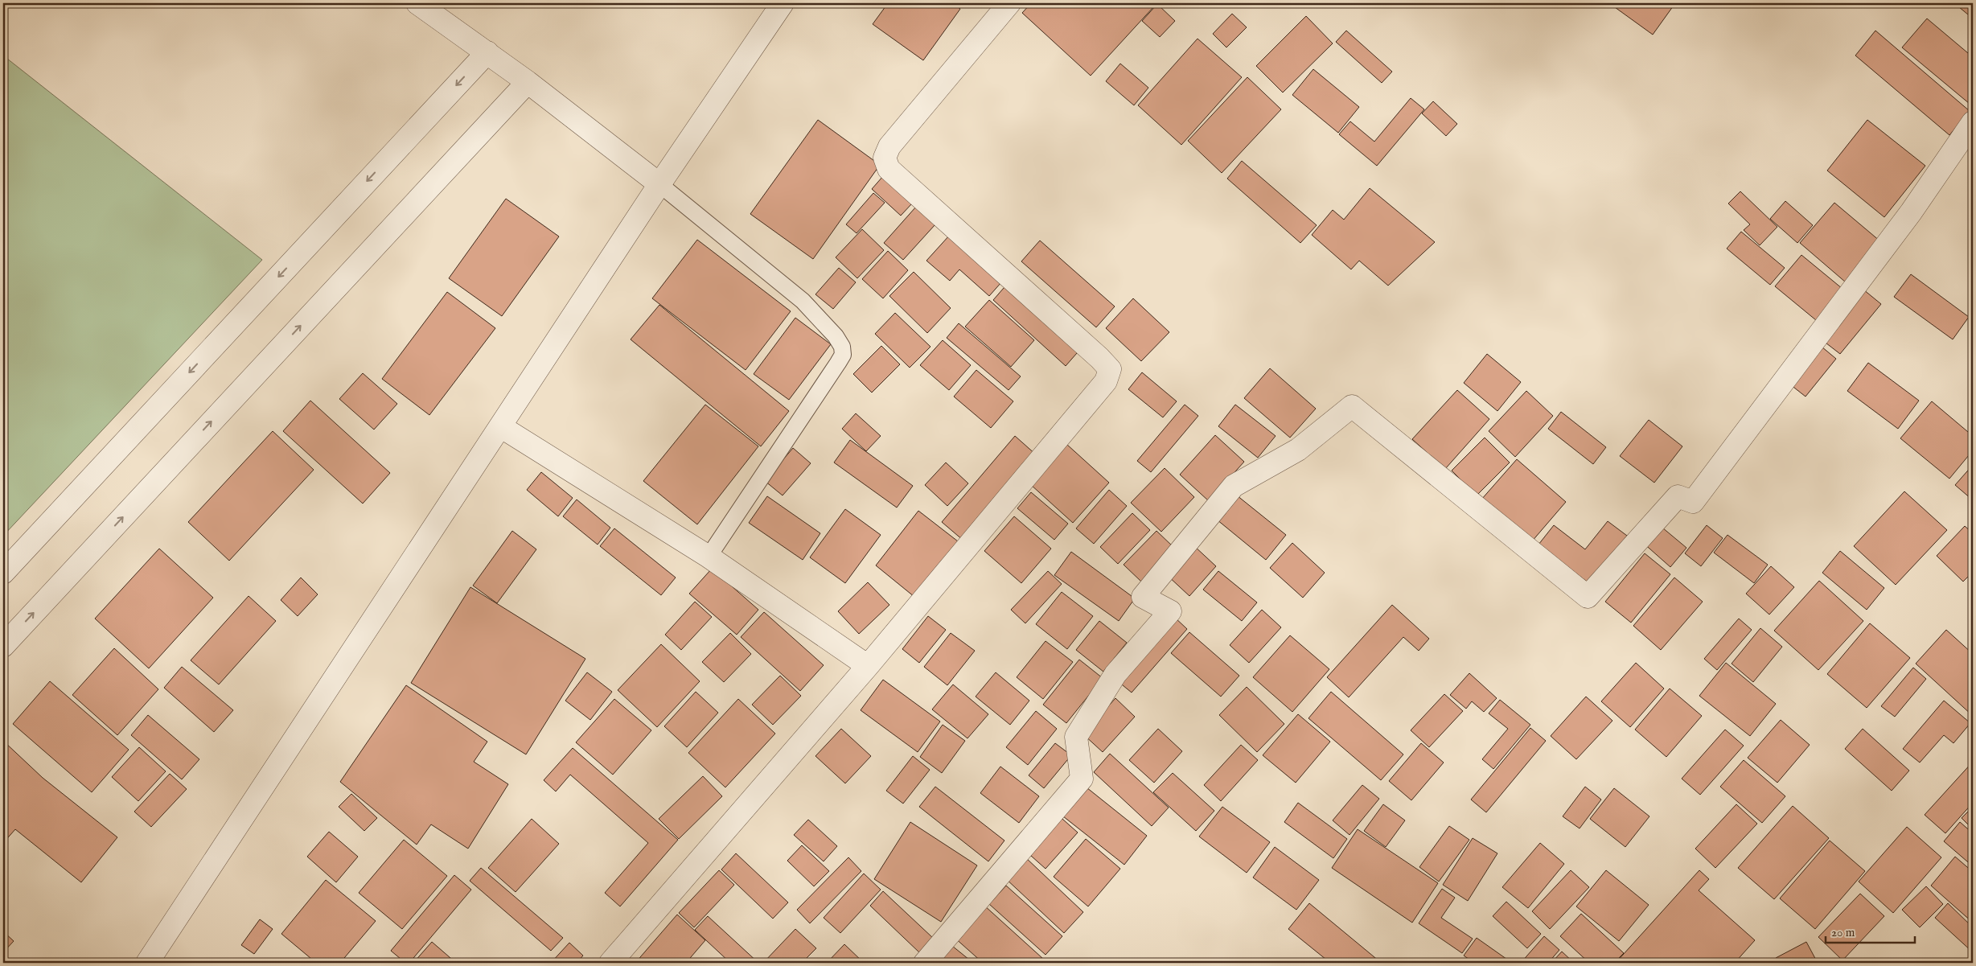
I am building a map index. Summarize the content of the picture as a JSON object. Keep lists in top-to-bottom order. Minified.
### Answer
{"scale_bar":"20 m"}
